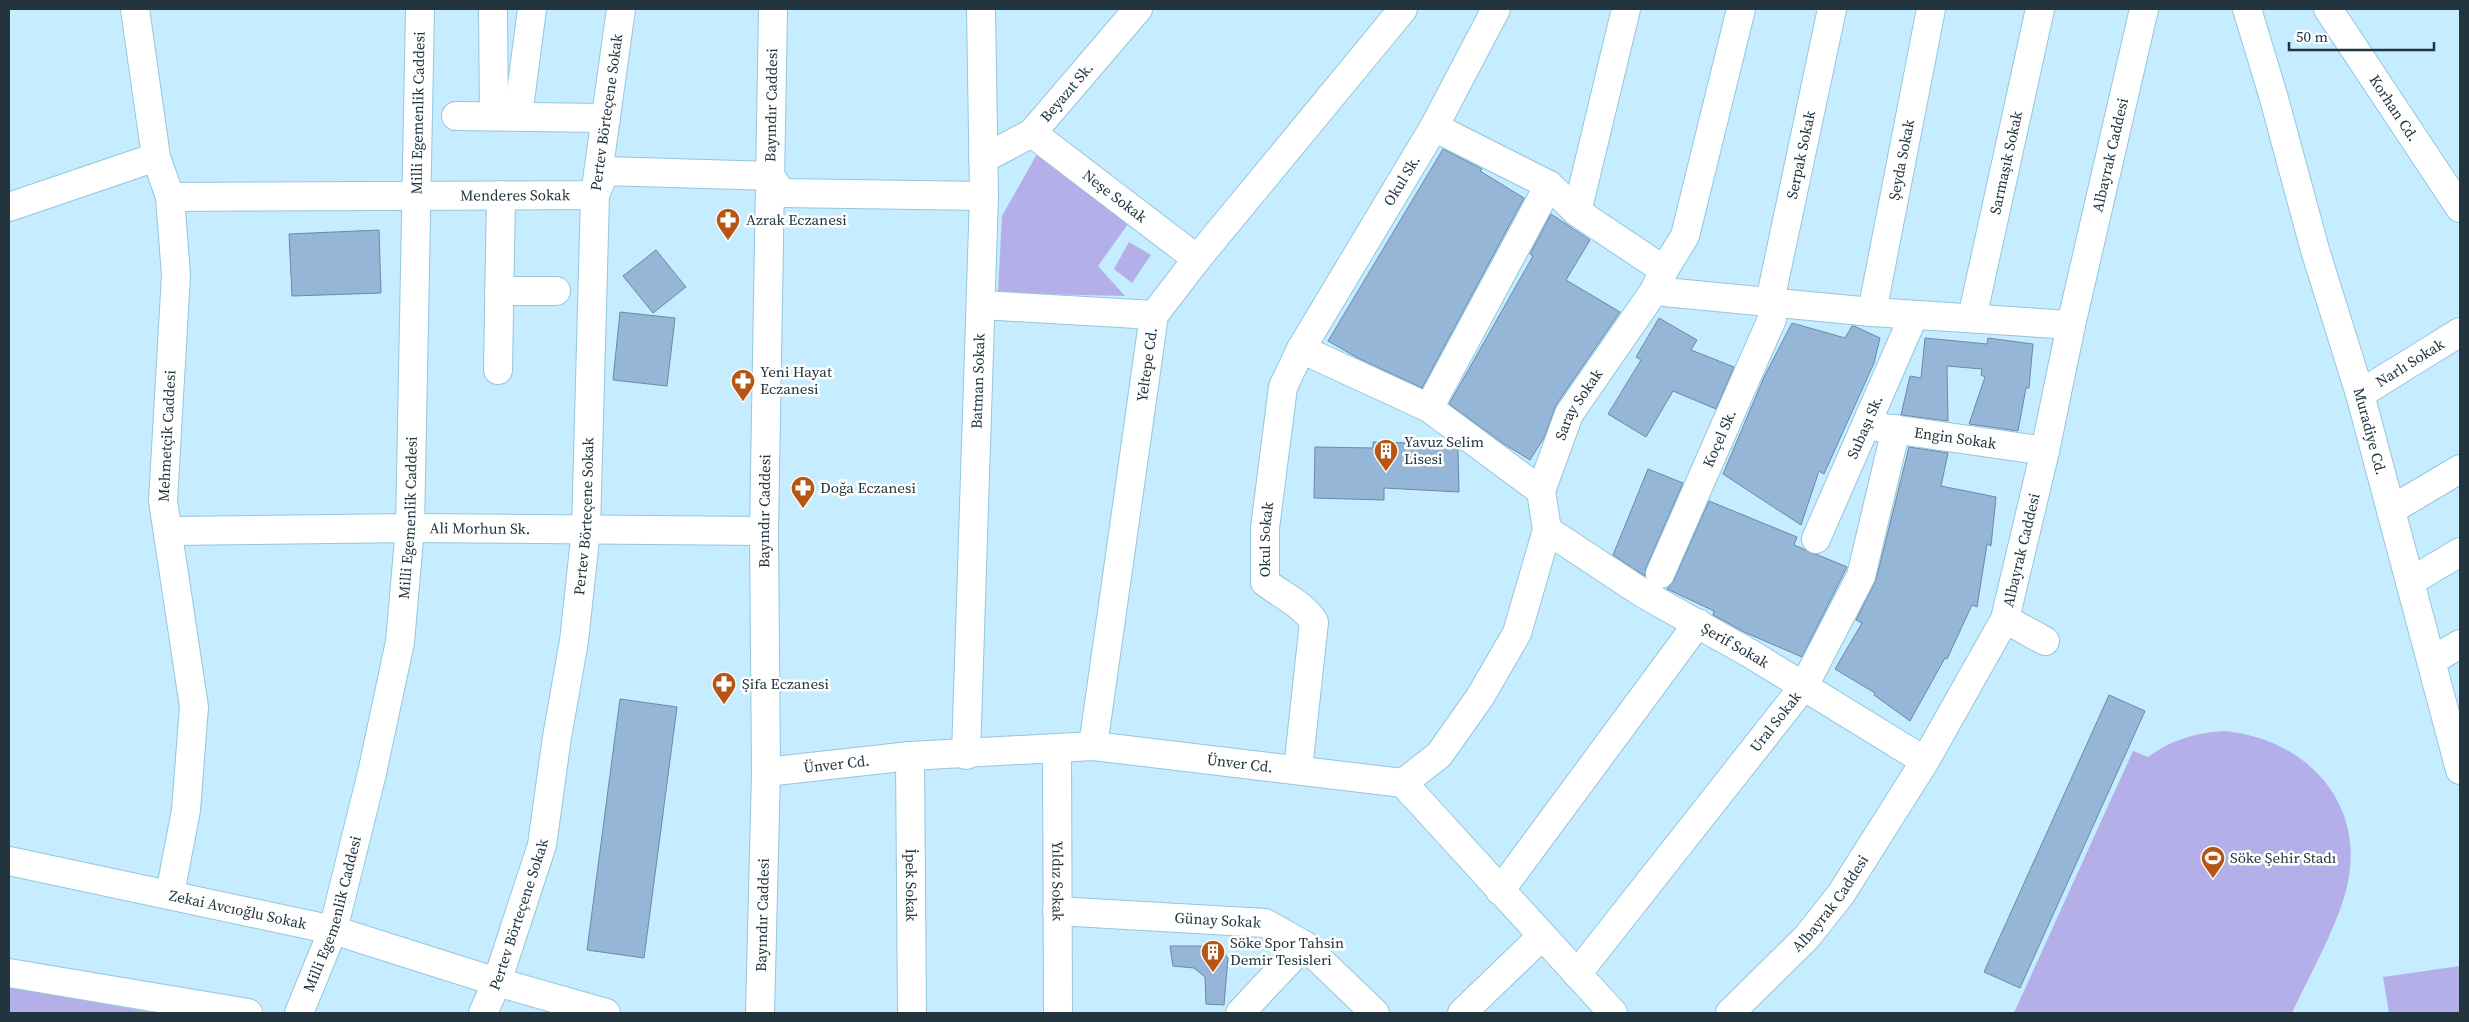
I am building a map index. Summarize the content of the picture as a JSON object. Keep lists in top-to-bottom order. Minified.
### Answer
{"streets":{"street":["Beyazıt Sk.","Bayındır Caddesi","Korhan Cd.","Milli Egemenlik Caddesi","Pertev Börteçene Sokak","Serpak Sokak","Albayrak Caddesi","Şeyda Sokak","Sarmaşık Sokak","Okul Sk.","Menderes Sokak","Neşe Sokak","Narlı Sokak","Yeltepe Cd.","Batman Sokak","Saray Sokak","Subaşı Sk.","Muradiye Cd.","Mehmetçik Caddesi","Koçel Sk.","Engin Sokak","Ali Morhun Sk.","Okul Sokak","Şerif Sokak","Ural Sokak","Ünver Cd.","Yıldız Sokak","İpek Sokak","Zekai Avcıoğlu Sokak","Günay Sokak"]},"crossings":[["Beyazıt Sk.","Neşe Sokak"],["Beyazıt Sk.","Batman Sokak"],["Bayındır Caddesi","Ali Morhun Sk."],["Bayındır Caddesi","Ünver Cd."],["Milli Egemenlik Caddesi","Menderes Sokak"],["Milli Egemenlik Caddesi","Ali Morhun Sk."],["Milli Egemenlik Caddesi","Zekai Avcıoğlu Sokak"],["Pertev Börteçene Sokak","Menderes Sokak"],["Pertev Börteçene Sokak","Ali Morhun Sk."],["Pertev Börteçene Sokak","Zekai Avcıoğlu Sokak"],["Serpak Sokak","Koçel Sk."],["Albayrak Caddesi","Engin Sokak"],["Albayrak Caddesi","Şerif Sokak"],["Okul Sk.","Okul Sokak"],["Menderes Sokak","Mehmetçik Caddesi"],["Neşe Sokak","Yeltepe Cd."],["Narlı Sokak","Muradiye Cd."],["Yeltepe Cd.","Ünver Cd."],["Batman Sokak","Ünver Cd."],["Saray Sokak","Şerif Sokak"],["Saray Sokak","Ünver Cd."],["Subaşı Sk.","Engin Sokak"],["Mehmetçik Caddesi","Ali Morhun Sk."],["Mehmetçik Caddesi","Zekai Avcıoğlu Sokak"],["Engin Sokak","Ural Sokak"],["Okul Sokak","Ünver Cd."],["Şerif Sokak","Ural Sokak"],["Ünver Cd.","Yıldız Sokak"],["Ünver Cd.","İpek Sokak"],["Yıldız Sokak","Günay Sokak"]],"places":{"pharmacy":["Azrak Eczanesi","Yeni Hayat Eczanesi","Doğa Eczanesi","Şifa Eczanesi"],"building":["Yavuz Selim Lisesi","Söke Spor Tahsin Demir Tesisleri"],"sports":["Söke Şehir Stadı"]},"scale_bar":"50 m"}
